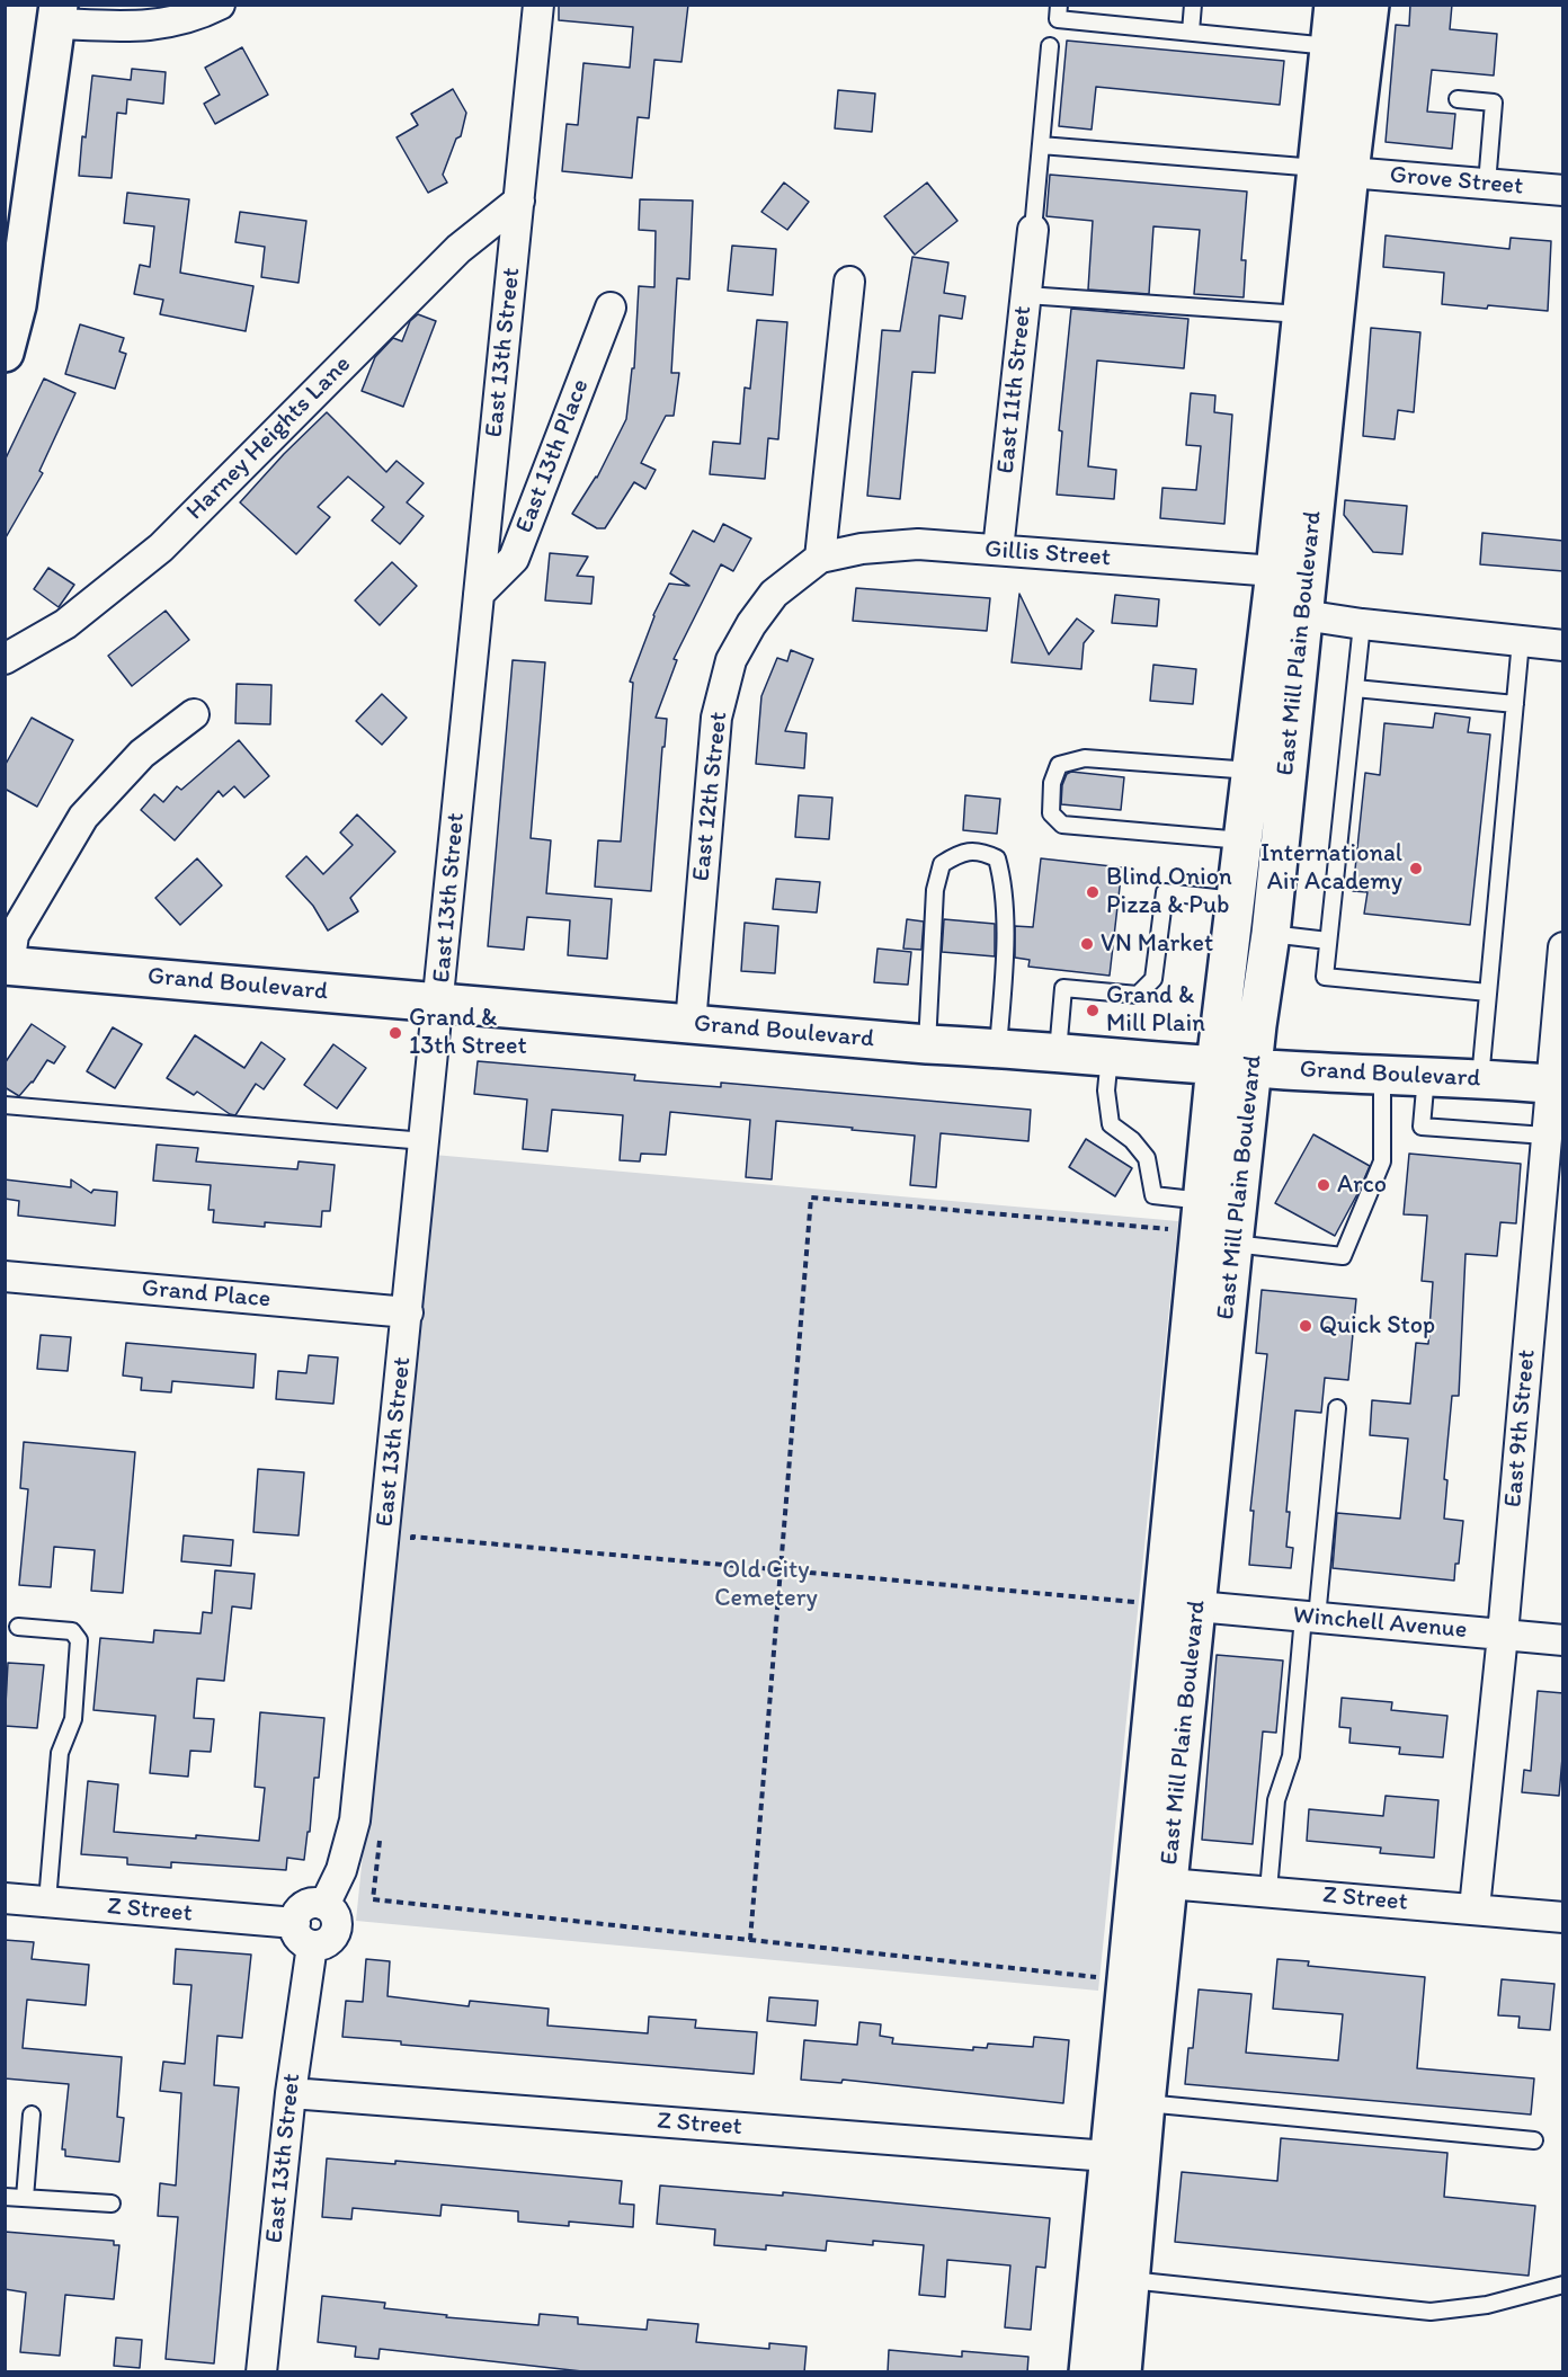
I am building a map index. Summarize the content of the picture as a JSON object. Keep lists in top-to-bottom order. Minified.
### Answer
{"streets":{"main road":["East Mill Plain Boulevard","Grand Boulevard"],"street":["Grove Street","East 13th Street","East 11th Street","Harney Heights Lane","East 13th Place","Gillis Street","East 12th Street","Grand Place","East 9th Street","Winchell Avenue","Z Street"]},"crossings":[["Grove Street","East Mill Plain Boulevard"],["East 13th Street","Harney Heights Lane"],["East 13th Street","East 13th Place"],["East 13th Street","Grand Boulevard"],["East 13th Street","Grand Place"],["East 13th Street","Z Street"],["East 11th Street","Gillis Street"],["Gillis Street","East Mill Plain Boulevard"],["Gillis Street","East 12th Street"],["East Mill Plain Boulevard","Grand Boulevard"],["East Mill Plain Boulevard","Winchell Avenue"],["East Mill Plain Boulevard","Z Street"],["East 12th Street","Grand Boulevard"],["Grand Boulevard","East 9th Street"],["East 9th Street","Winchell Avenue"],["East 9th Street","Z Street"]],"parks":["Old City Cemetery"],"places":["International Air Academy","Blind Onion Pizza & Pub","VN Market","Grand & Mill Plain","Grand & 13th Street","Arco","Quick Stop"]}
